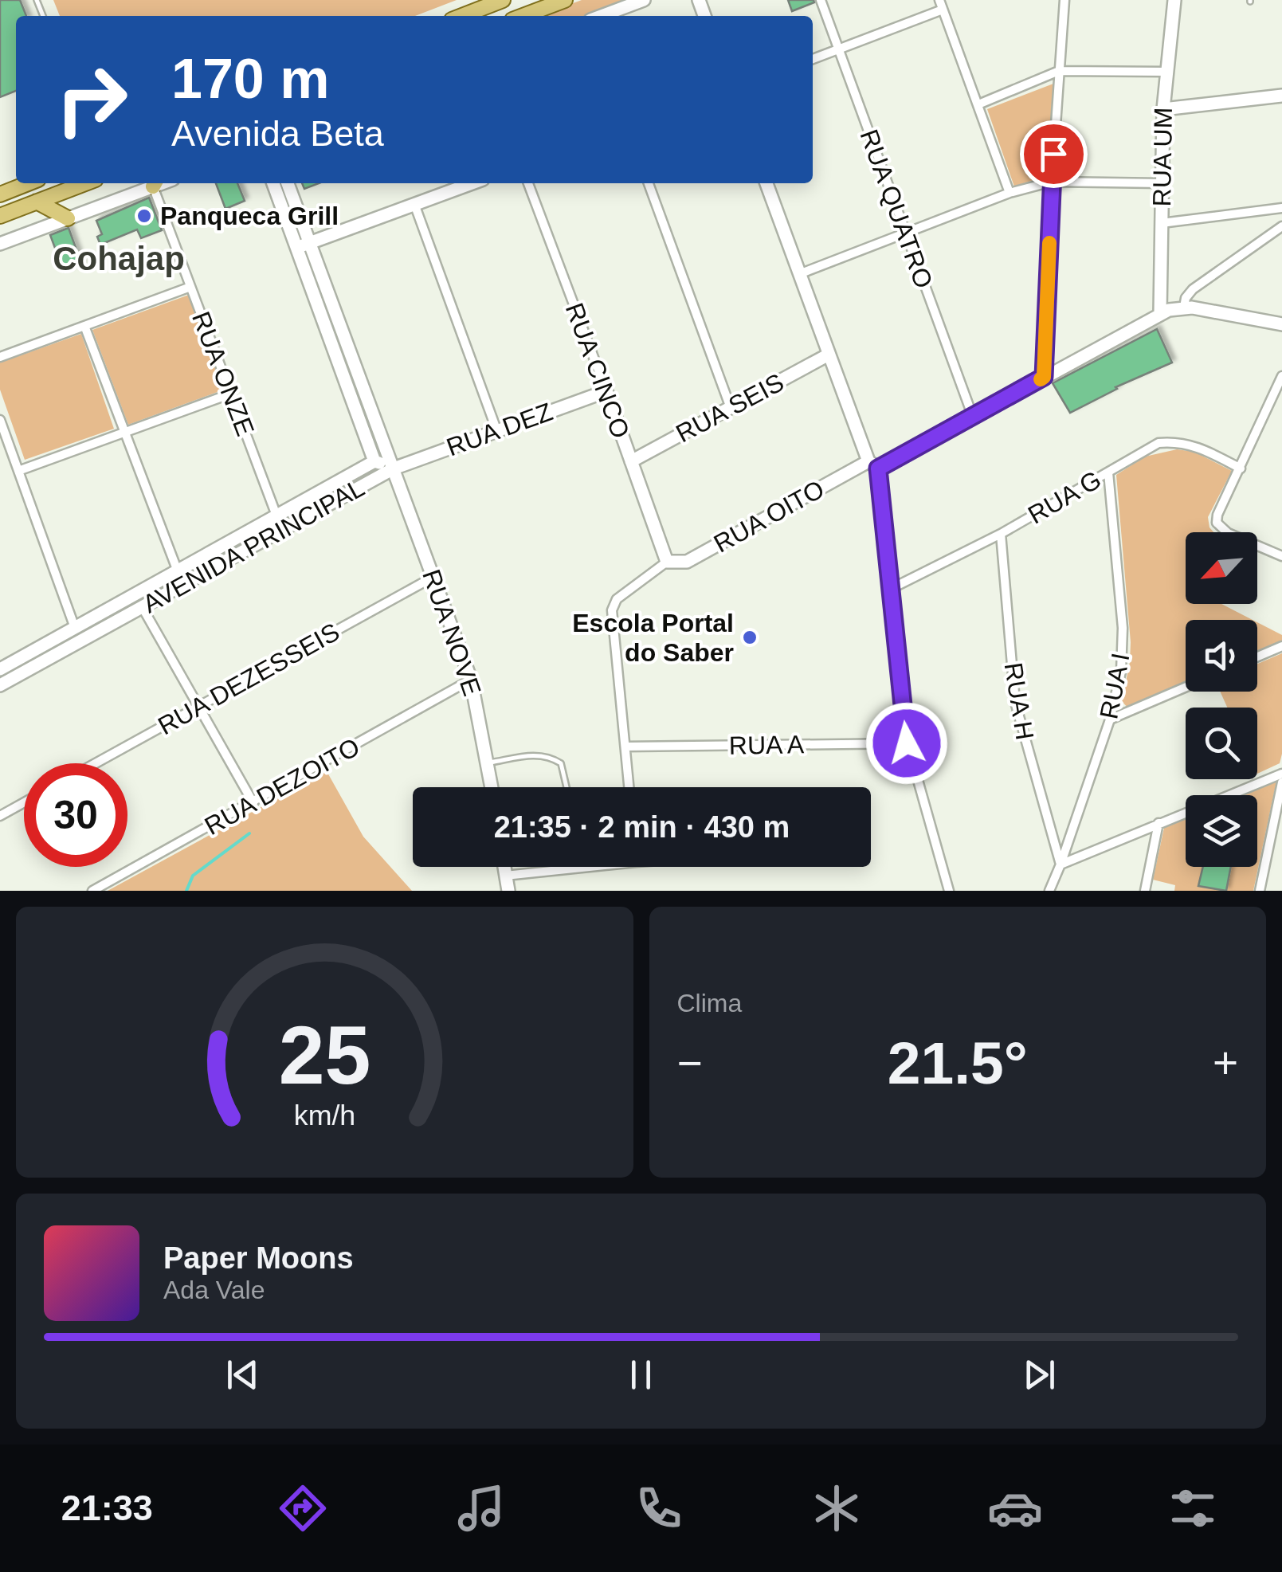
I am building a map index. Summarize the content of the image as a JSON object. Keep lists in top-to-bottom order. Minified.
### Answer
{"streets":{"street":["RUA UM","RUA QUATRO","RUA CINCO","RUA ONZE","RUA SEIS","RUA DEZ","RUA G","RUA OITO","AVENIDA PRINCIPAL","RUA NOVE","RUA DEZESSEIS","RUA I","RUA H","RUA A","RUA DEZOITO"]},"crossings":[["RUA UM","RUA OITO"],["RUA QUATRO","RUA OITO"],["RUA CINCO","RUA SEIS"],["RUA CINCO","RUA DEZ"],["RUA CINCO","RUA OITO"],["RUA ONZE","AVENIDA PRINCIPAL"],["RUA DEZ","AVENIDA PRINCIPAL"],["RUA DEZ","RUA NOVE"],["RUA G","RUA I"],["RUA G","RUA H"],["AVENIDA PRINCIPAL","RUA NOVE"],["RUA NOVE","RUA DEZESSEIS"],["RUA NOVE","RUA DEZOITO"],["RUA I","RUA H"]],"districts":["Cohajap"],"places":["Panqueca Grill","Escola Portal do Saber"],"north":"bottom left","page":{"turn":["170 m","Avenida Beta"],"limit":"30","trip":"21:35 · 2 min · 430 m","tile":"Clima","heat":["−","21.5°","+"],"song":["Paper Moons","Ada Vale"],"tabs":"21:33","gauge":["25","km/h"]}}
